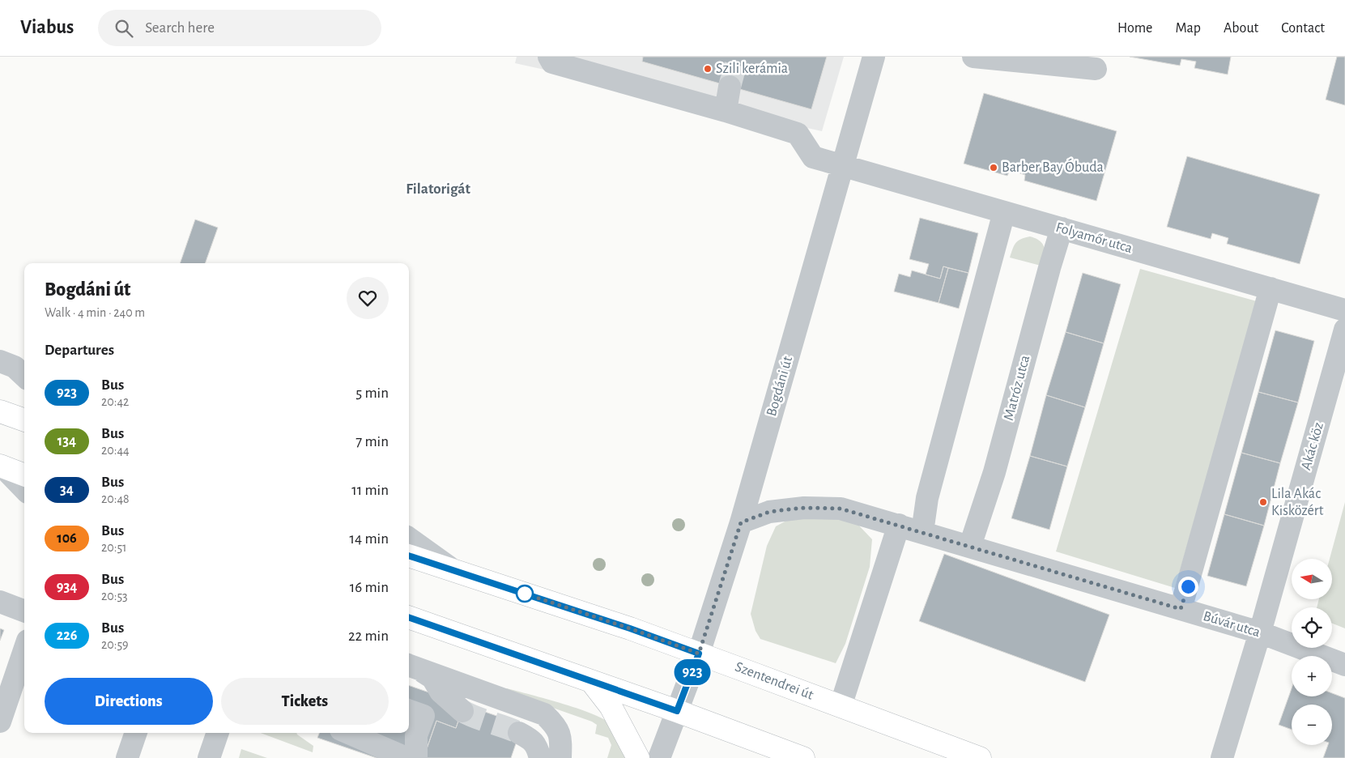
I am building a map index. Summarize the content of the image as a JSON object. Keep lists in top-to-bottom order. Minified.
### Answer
{"streets":{"main road":["Szentendrei út"],"street":["Folyamőr utca","Bogdáni út","Matróz utca","Akác köz","Búvár utca"]},"crossings":[["Folyamőr utca","Bogdáni út"],["Folyamőr utca","Matróz utca"],["Bogdáni út","Búvár utca"],["Bogdáni út","Szentendrei út"],["Matróz utca","Búvár utca"],["Akác köz","Búvár utca"]],"districts":["Filatorigát"],"places":["Szili kerámia","Barber Bay Óbuda","Lila Akác Kisközért"],"lines":["bus line 923"],"north":"left","page":{"header":"Viabus","search":"Search here","nav":["Home","Map","About","Contact"],"on_map":"923","heading":[["Bogdáni út","Walk · 4 min · 240 m"],"Departures"],"list":[{"mark":"923","name":"Bus","note":"20:42","value":"5 min"},{"mark":"134","name":"Bus","note":"20:44","value":"7 min"},{"mark":"34","name":"Bus","note":"20:48","value":"11 min"},{"mark":"106","name":"Bus","note":"20:51","value":"14 min"},{"mark":"934","name":"Bus","note":"20:53","value":"16 min"},{"mark":"226","name":"Bus","note":"20:59","value":"22 min"}],"map_buttons":["+","−"],"buttons":["Directions","Tickets"]}}
